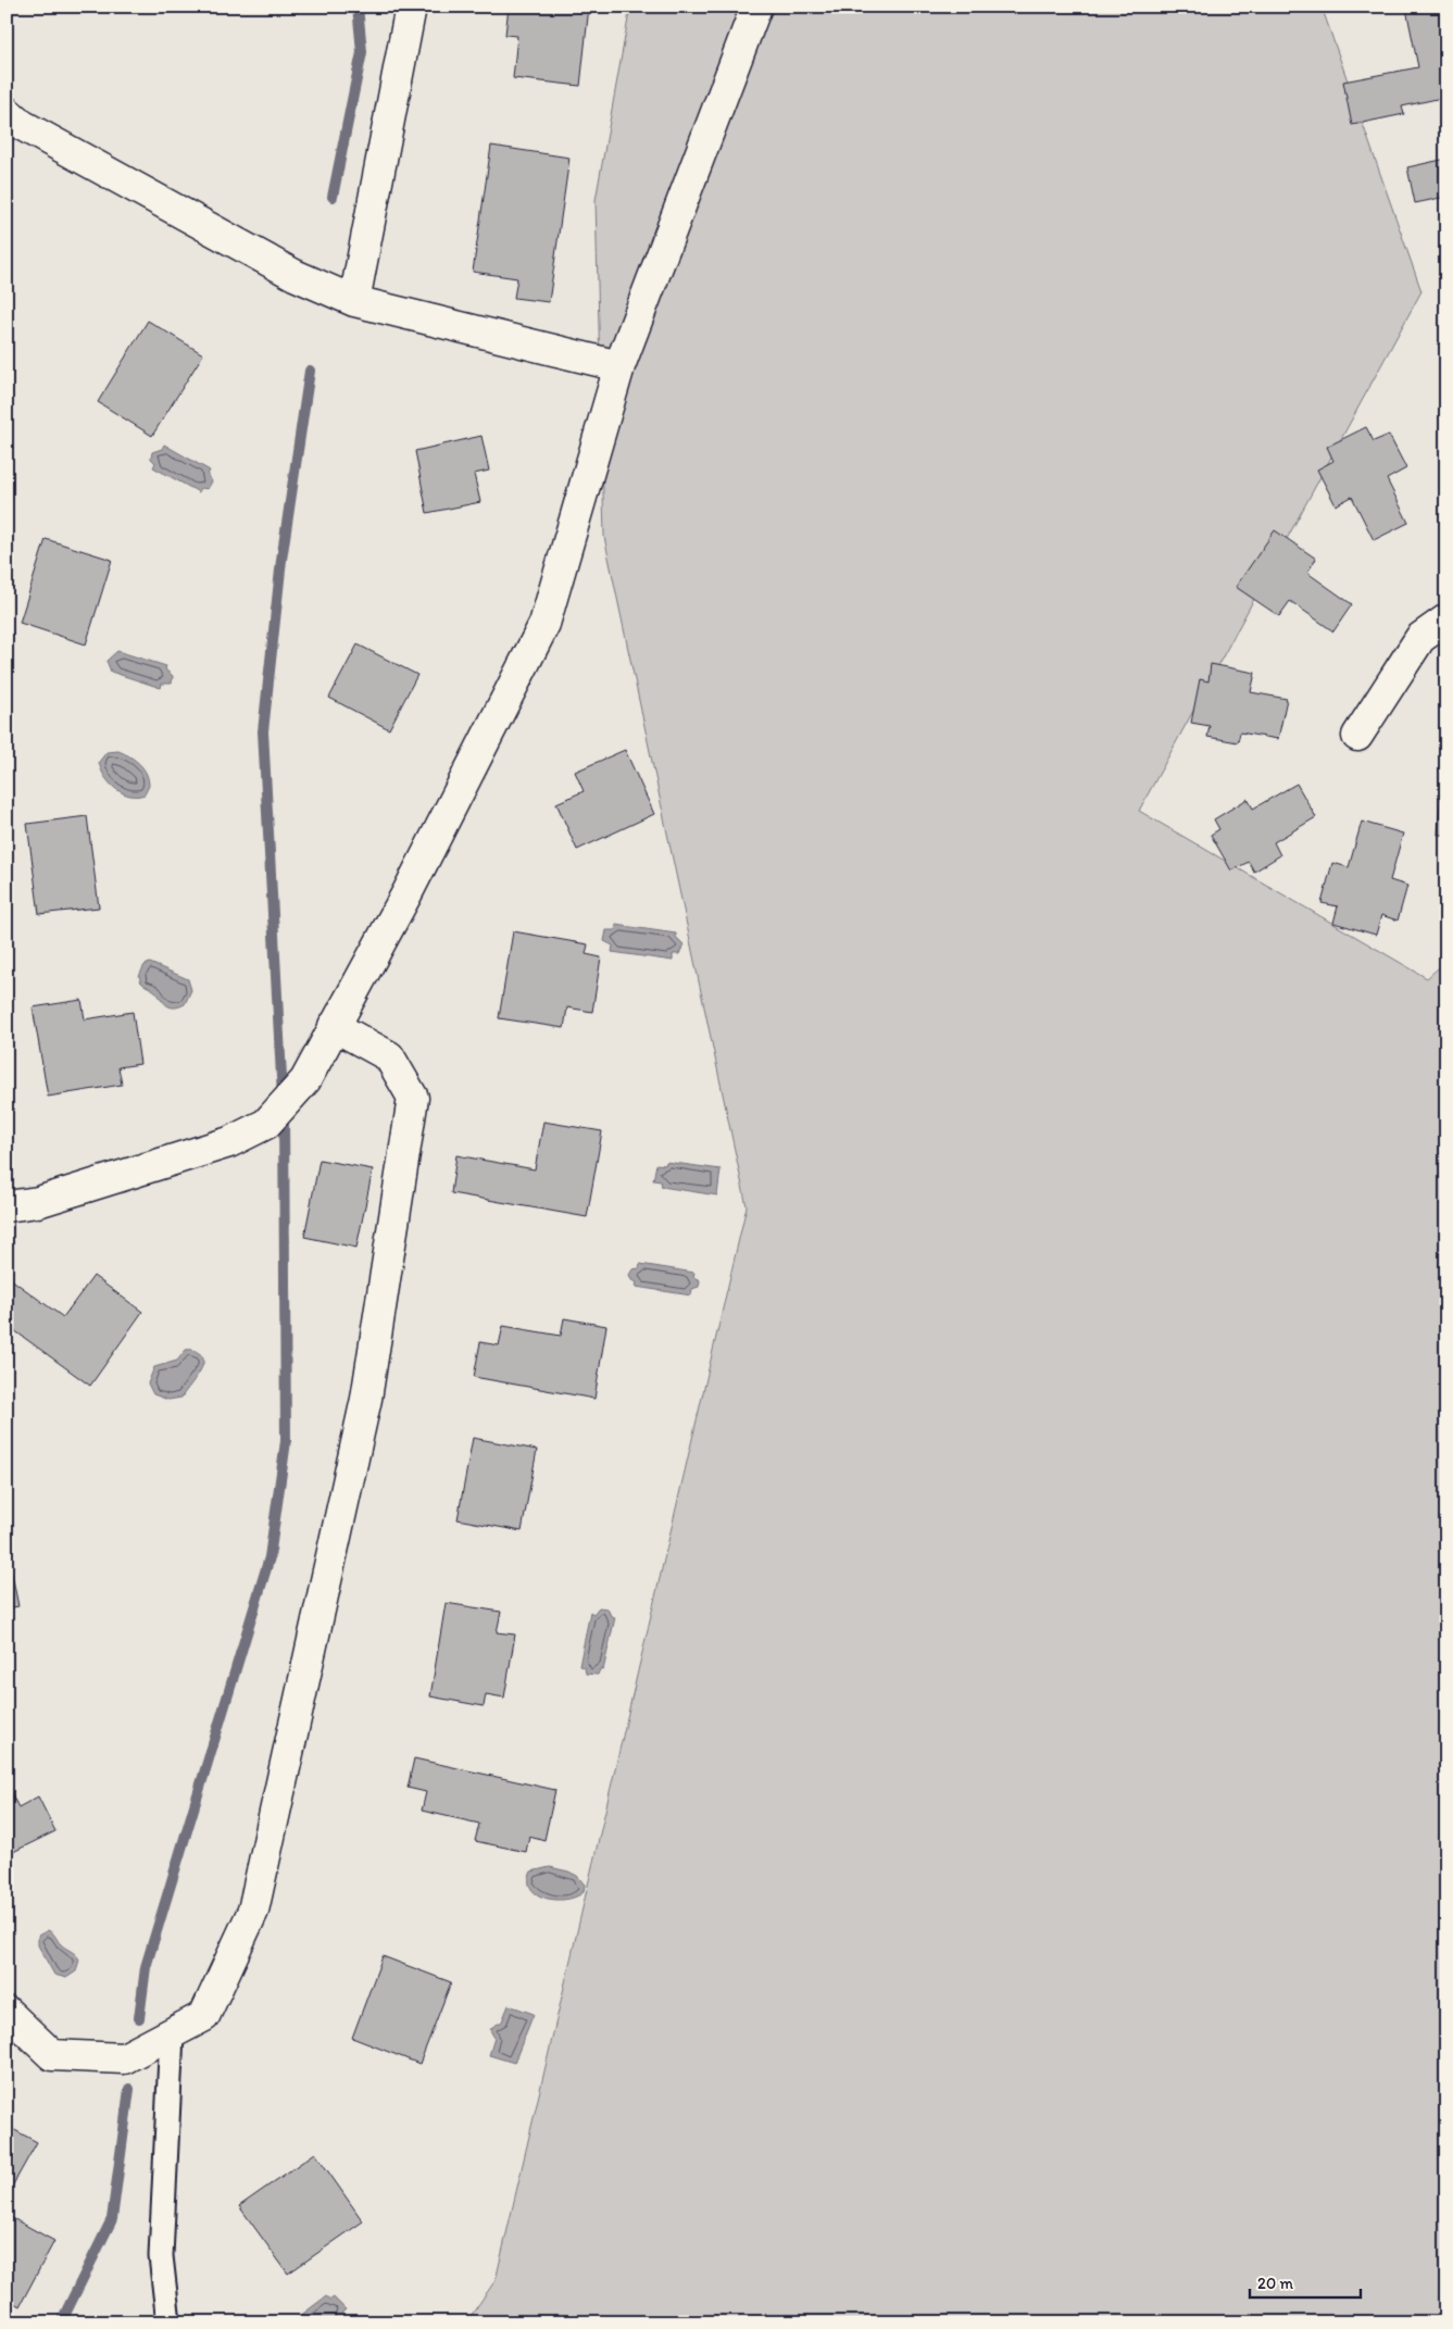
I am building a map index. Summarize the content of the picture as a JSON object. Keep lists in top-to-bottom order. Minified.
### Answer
{"scale_bar":"20 m"}
